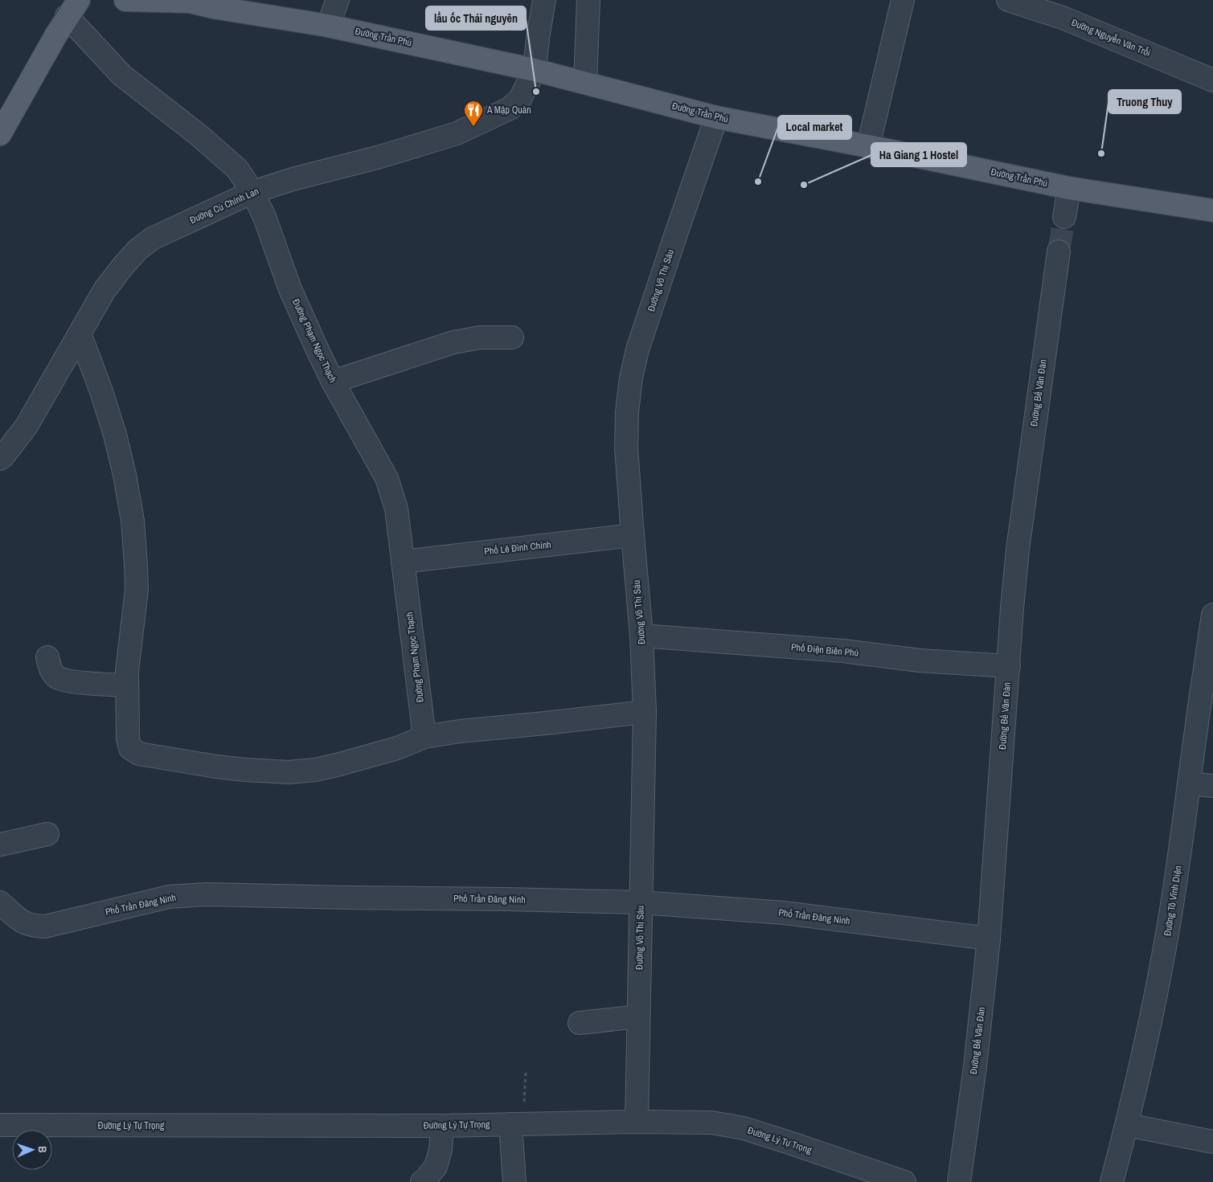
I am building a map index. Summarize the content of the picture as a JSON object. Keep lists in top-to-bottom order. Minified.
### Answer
{"streets":{"main road":["Đường Trần Phú"],"street":["Đường Nguyễn Văn Trỗi","Đường Cù Chính Lan","Đường Võ Thị Sáu","Đường Phạm Ngọc Thạch","Đường Bế Văn Đàn","Phố Lê Đình Chính","Phố Điện Biên Phủ","Phố Trần Đăng Ninh","Đường Tô Vĩnh Diện","Đường Lý Tự Trọng"]},"crossings":[["Đường Trần Phú","Đường Cù Chính Lan"],["Đường Trần Phú","Đường Võ Thị Sáu"],["Đường Cù Chính Lan","Đường Phạm Ngọc Thạch"],["Đường Võ Thị Sáu","Phố Lê Đình Chính"],["Đường Võ Thị Sáu","Phố Điện Biên Phủ"],["Đường Võ Thị Sáu","Phố Trần Đăng Ninh"],["Đường Võ Thị Sáu","Đường Lý Tự Trọng"],["Đường Phạm Ngọc Thạch","Phố Lê Đình Chính"],["Đường Bế Văn Đàn","Phố Điện Biên Phủ"],["Đường Bế Văn Đàn","Phố Trần Đăng Ninh"]],"places":{"other":["lẩu ốc Thái nguyên","Truong Thuy","Local market","Ha Giang 1 Hostel"],"restaurant":["A Mập Quàn"]},"north":"right"}
